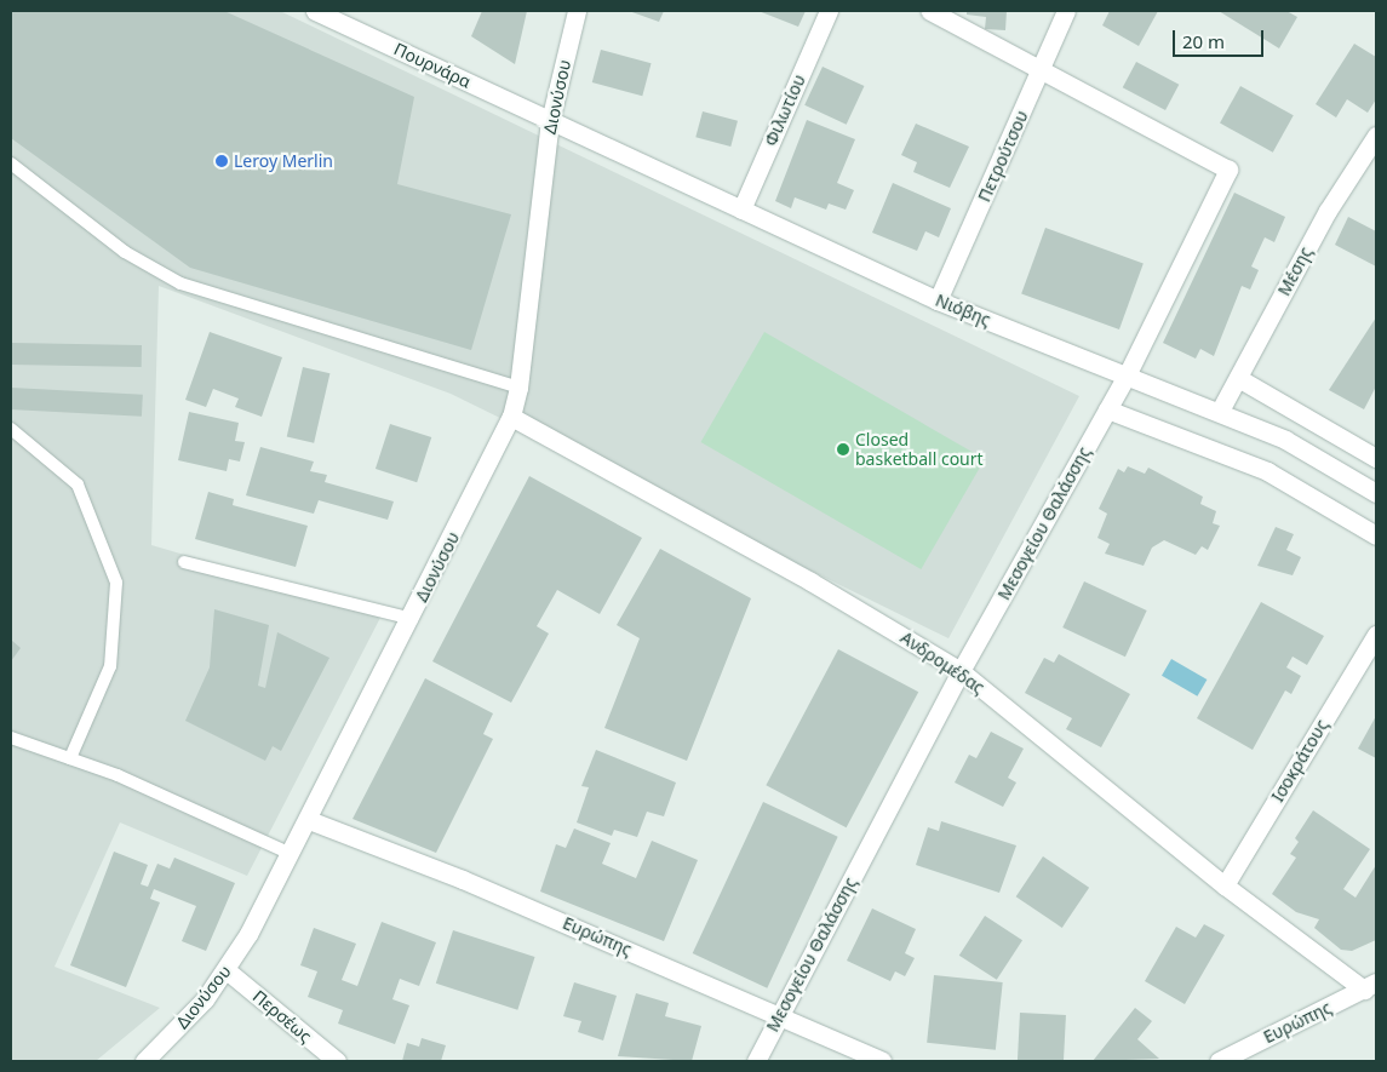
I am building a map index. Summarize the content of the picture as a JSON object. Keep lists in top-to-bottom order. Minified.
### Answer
{"streets":{"street":["Πουρνάρα","Διονύσου","Φιλωτίου","Πετρούτσου","Μέσης","Νιόβης","Μεσογείου Θαλάσσης","Ανδρομέδας","Ισοκράτους","Ευρώπης","Περσέως"]},"crossings":[["Πουρνάρα","Διονύσου"],["Πουρνάρα","Νιόβης"],["Διονύσου","Νιόβης"],["Διονύσου","Ανδρομέδας"],["Διονύσου","Ευρώπης"],["Διονύσου","Περσέως"],["Φιλωτίου","Νιόβης"],["Πετρούτσου","Νιόβης"],["Πετρούτσου","Μεσογείου Θαλάσσης"],["Μέσης","Νιόβης"],["Νιόβης","Μεσογείου Θαλάσσης"],["Μεσογείου Θαλάσσης","Ανδρομέδας"],["Μεσογείου Θαλάσσης","Ευρώπης"],["Ανδρομέδας","Ισοκράτους"],["Ανδρομέδας","Ευρώπης"]],"places":["Leroy Merlin","Closed basketball court"],"scale_bar":"20 m"}
